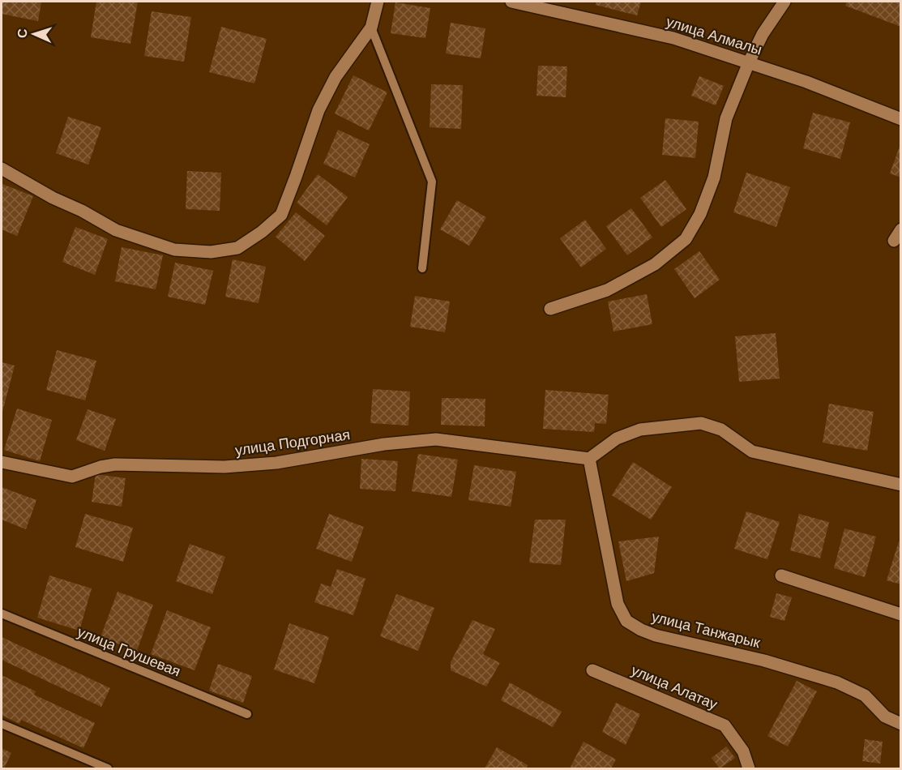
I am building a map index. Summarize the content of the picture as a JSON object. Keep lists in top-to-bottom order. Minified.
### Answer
{"streets":{"street":["улица Алмалы","улица Подгорная","улица Танжарык","улица Алатау"],"lane":["улица Грушевая"]},"crossings":[["улица Подгорная","улица Танжарык"]],"north":"left"}
